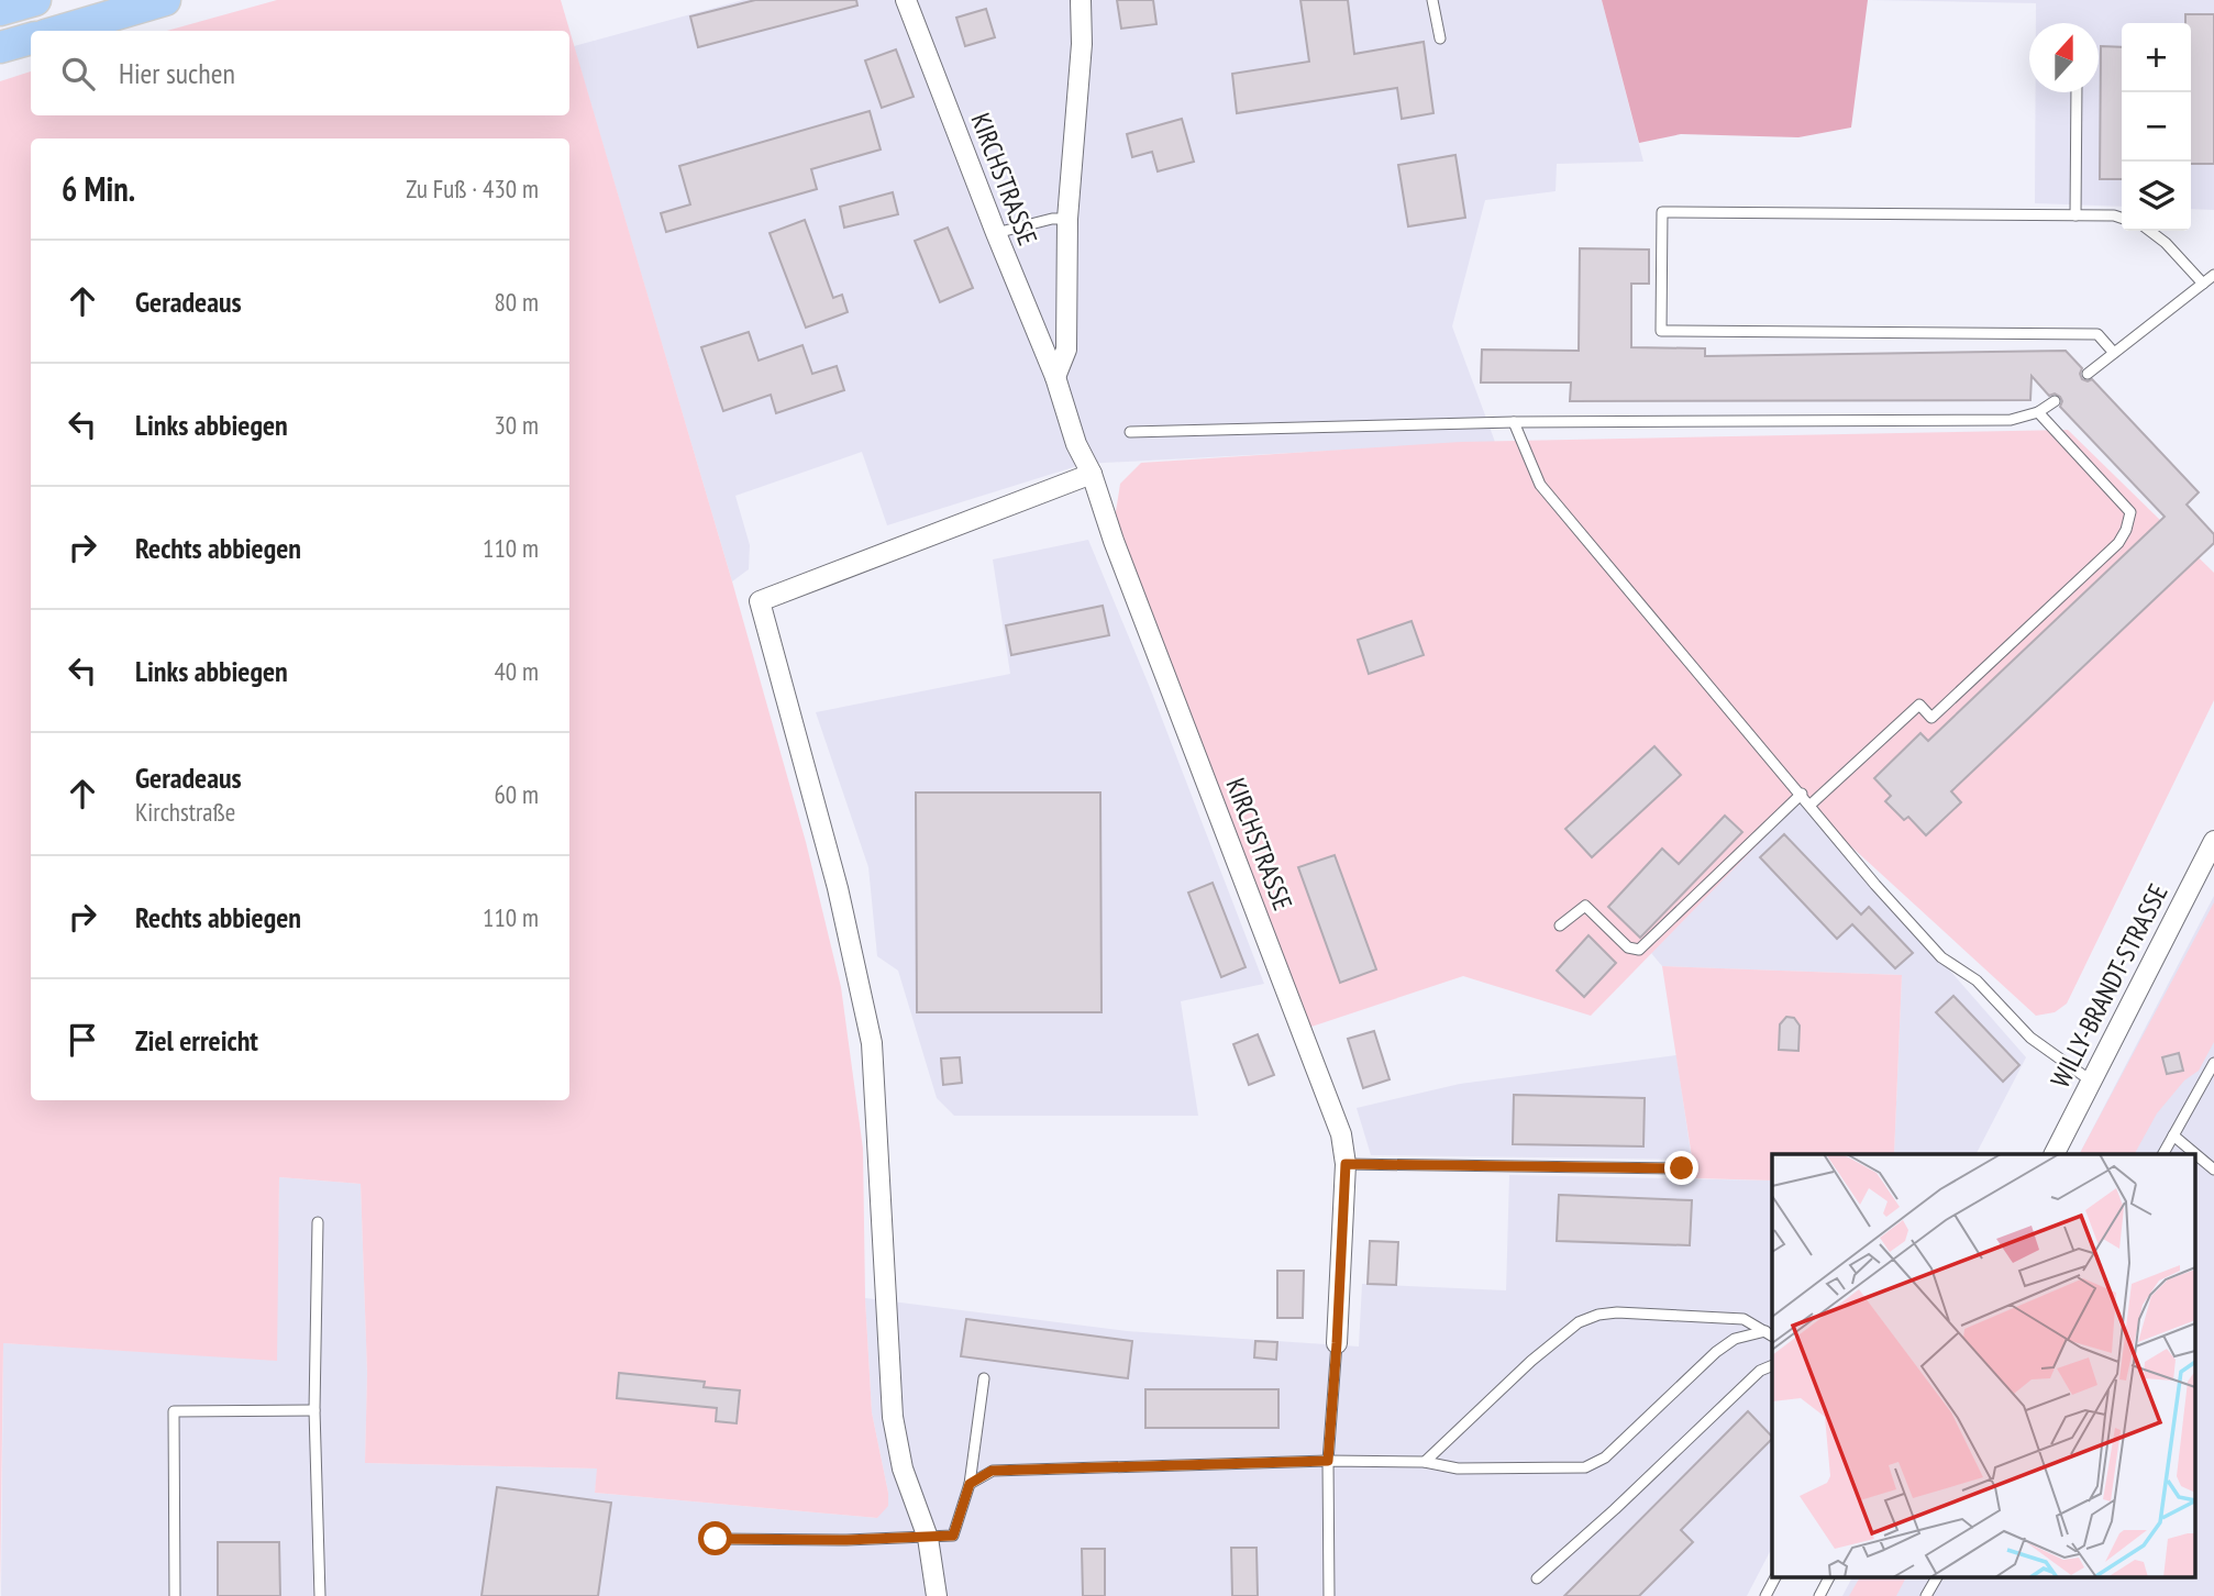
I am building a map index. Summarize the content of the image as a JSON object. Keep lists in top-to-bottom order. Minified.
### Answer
{"streets":{"street":["KIRCHSTRASSE","WILLY-BRANDT-STRASSE"]},"north":"top","page":{"map_buttons":["+","−"],"search":"Hier suchen","heading":["6 Min.","Zu Fuß · 430 m"],"list":[["Geradeaus","80 m"],["Links abbiegen","30 m"],["Rechts abbiegen","110 m"],["Links abbiegen","40 m"],["Geradeaus","Kirchstraße","60 m"],["Rechts abbiegen","110 m"],"Ziel erreicht"]}}
